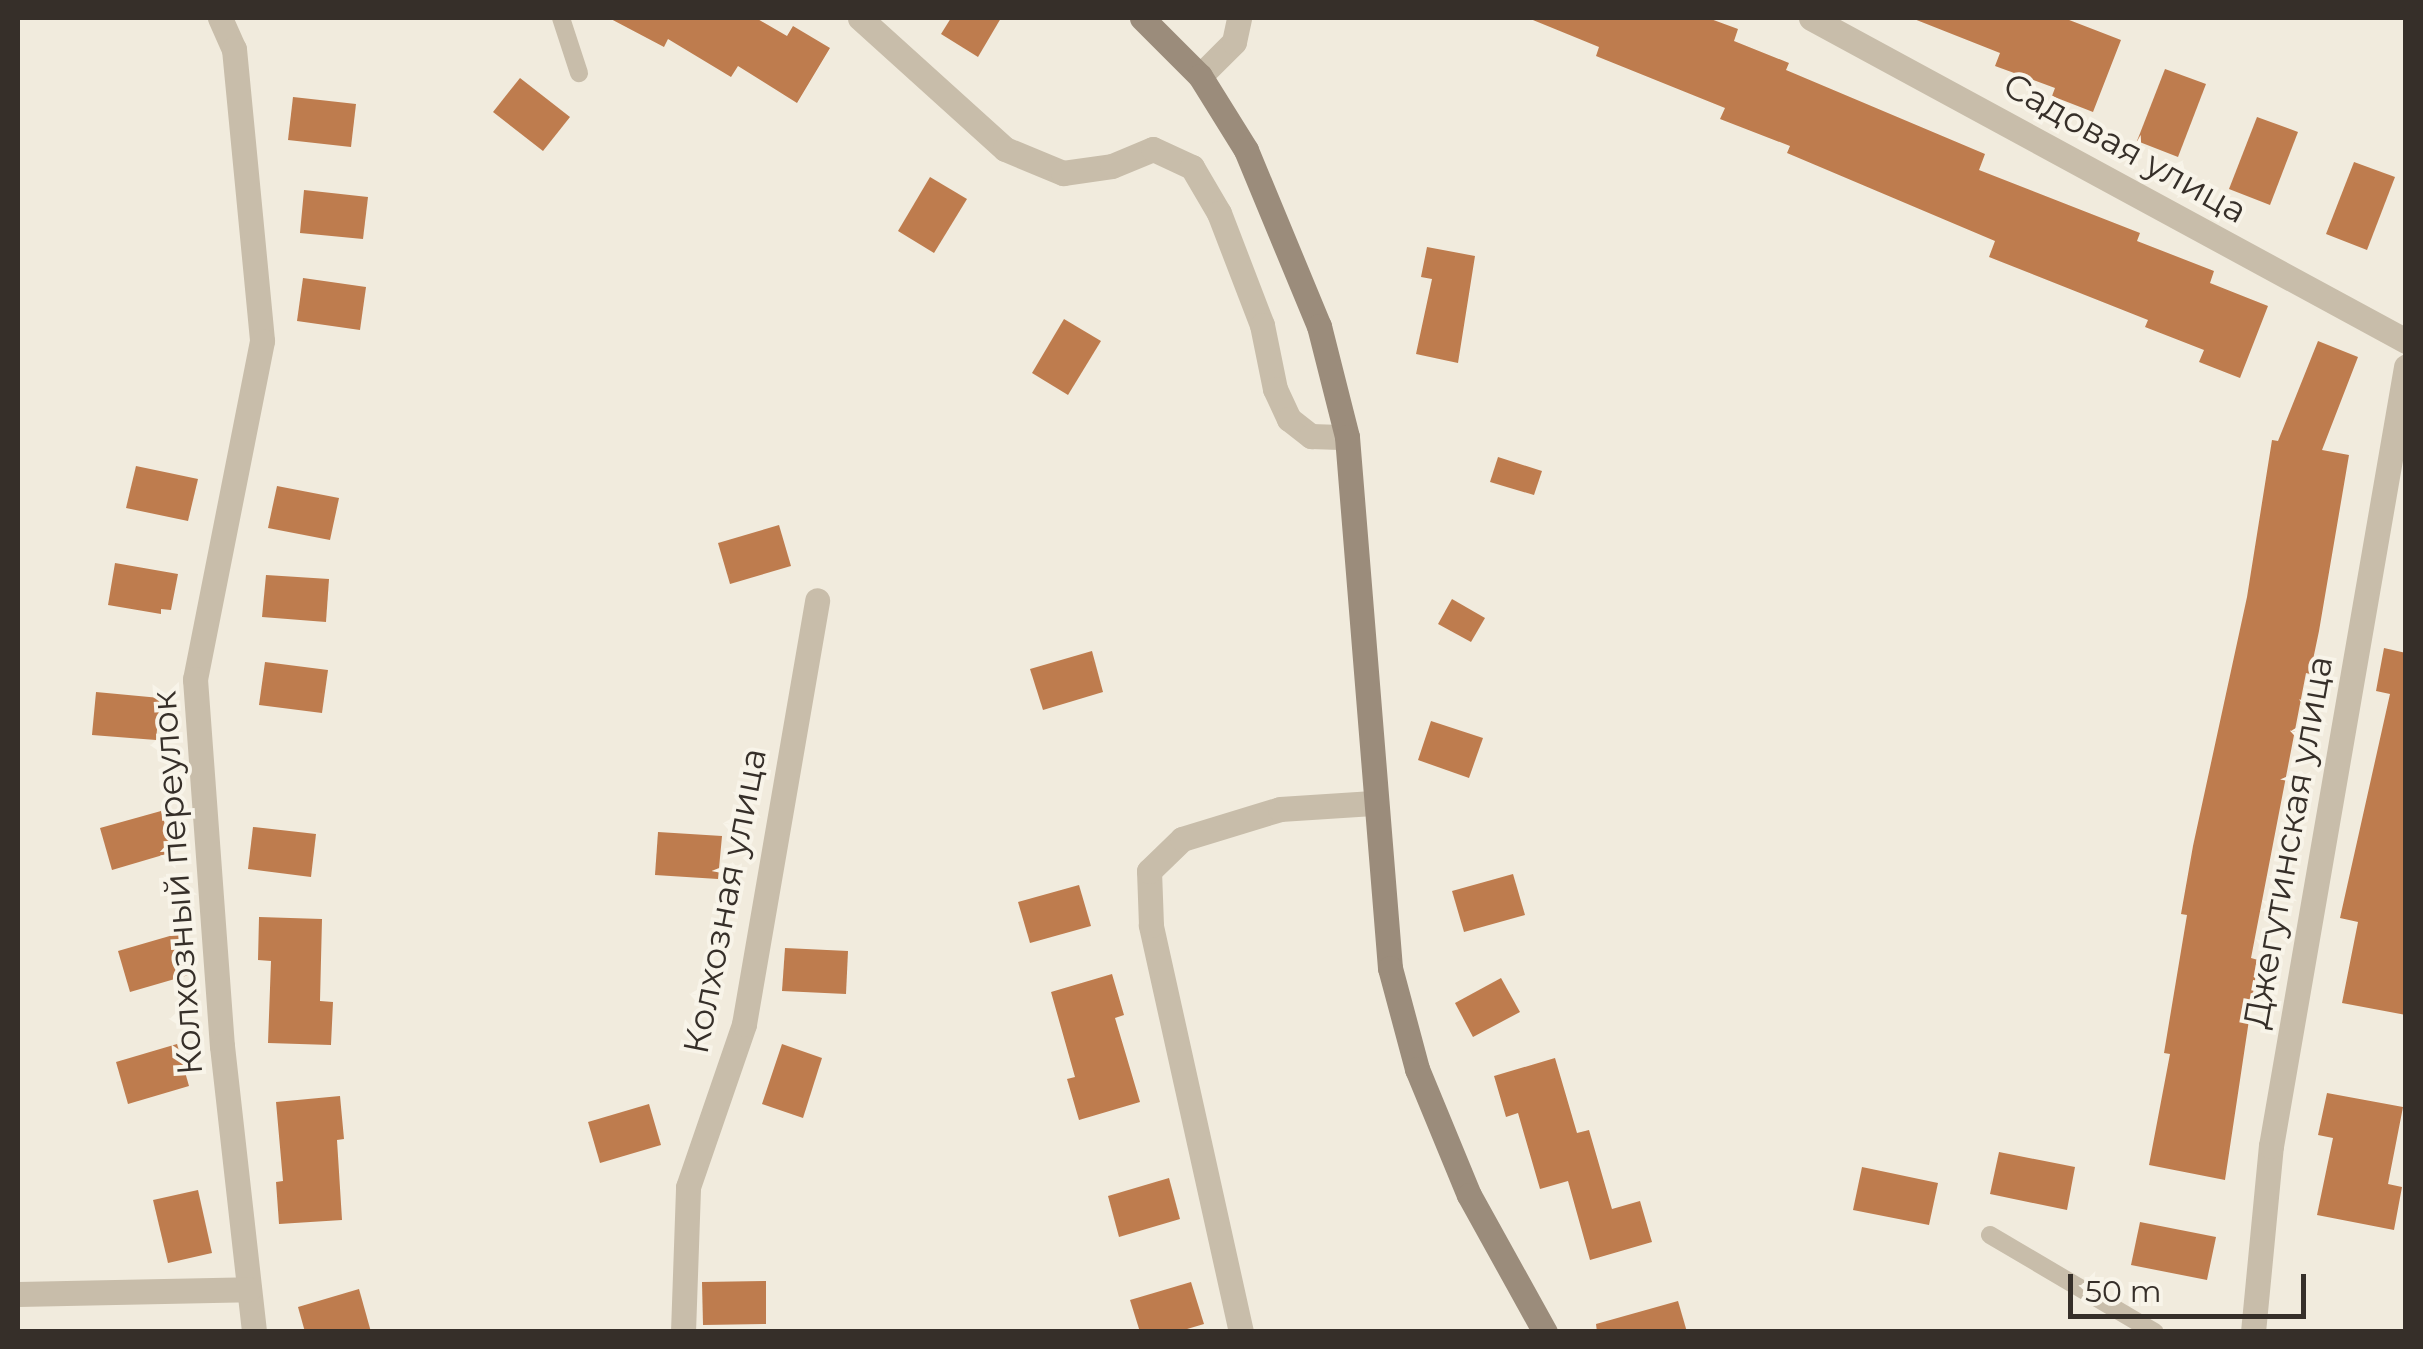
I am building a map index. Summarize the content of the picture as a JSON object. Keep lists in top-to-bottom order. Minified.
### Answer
{"streets":{"street":["Садовая улица","Джегутинская улица","Колхозный переулок","Колхозная улица"]},"scale_bar":"50 m"}
